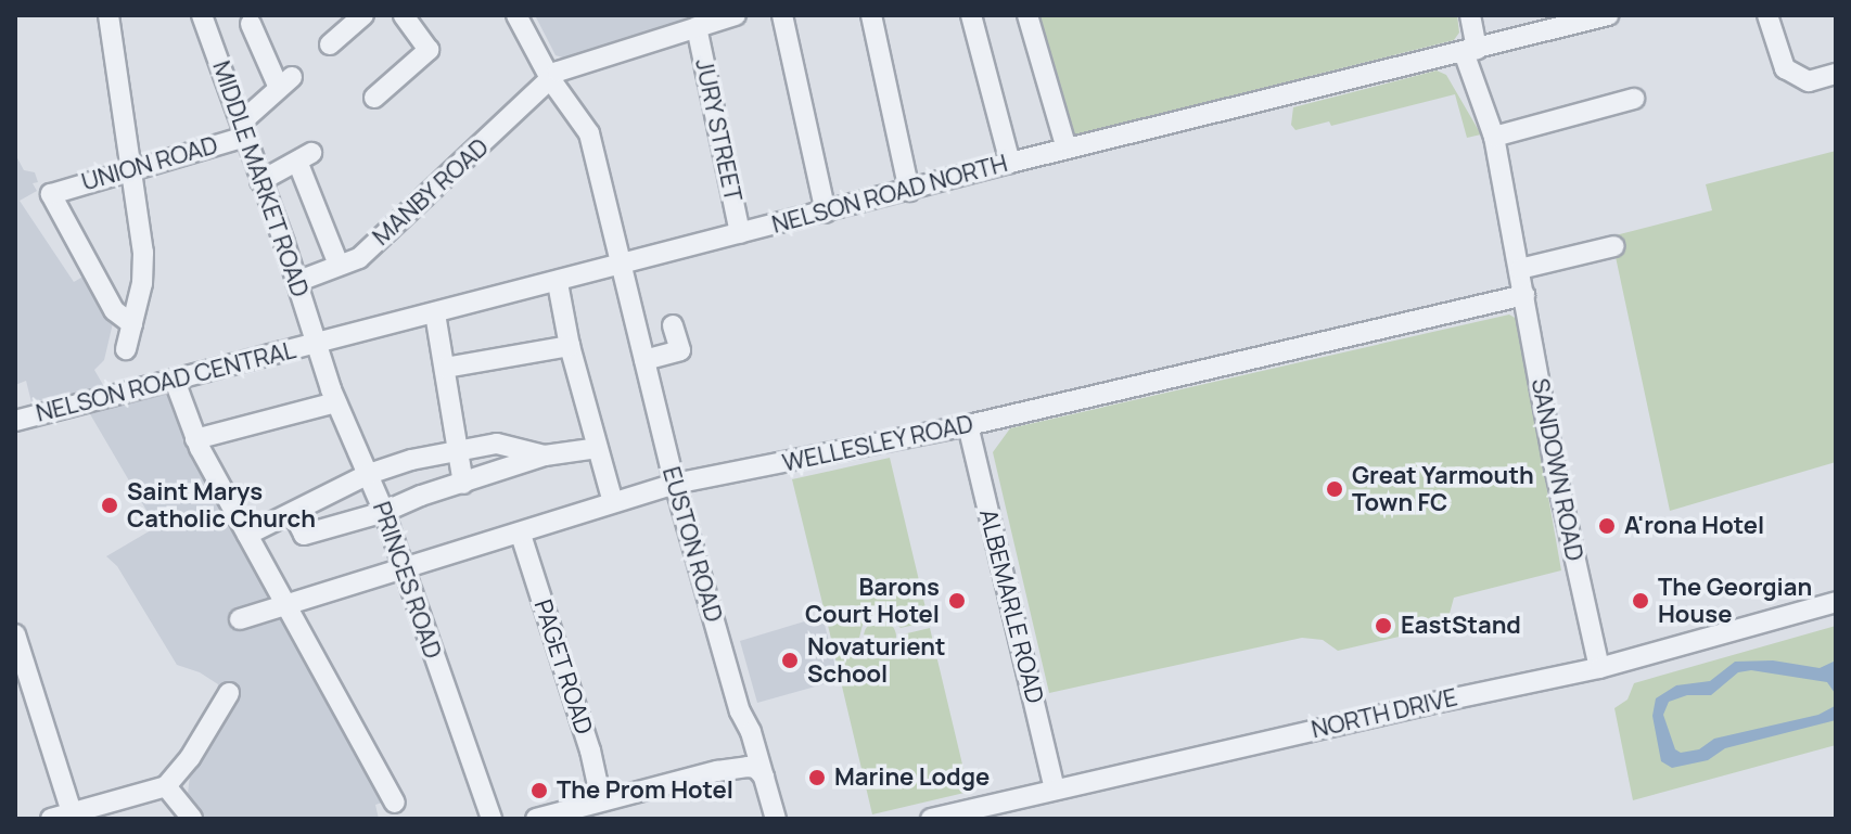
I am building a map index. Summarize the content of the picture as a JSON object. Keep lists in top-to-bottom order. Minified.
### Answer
{"streets":{"street":["JURY STREET","UNION ROAD","MIDDLE MARKET ROAD","MANBY ROAD","NELSON ROAD NORTH","NELSON ROAD CENTRAL","WELLESLEY ROAD","SANDOWN ROAD","EUSTON ROAD","PRINCES ROAD","ALBEMARLE ROAD","PAGET ROAD","NORTH DRIVE"]},"crossings":[["JURY STREET","MANBY ROAD"],["JURY STREET","NELSON ROAD NORTH"],["UNION ROAD","MIDDLE MARKET ROAD"],["MIDDLE MARKET ROAD","MANBY ROAD"],["MIDDLE MARKET ROAD","NELSON ROAD NORTH"],["MIDDLE MARKET ROAD","NELSON ROAD CENTRAL"],["MIDDLE MARKET ROAD","PRINCES ROAD"],["MANBY ROAD","EUSTON ROAD"],["NELSON ROAD NORTH","NELSON ROAD CENTRAL"],["NELSON ROAD NORTH","SANDOWN ROAD"],["NELSON ROAD NORTH","EUSTON ROAD"],["NELSON ROAD NORTH","PRINCES ROAD"],["NELSON ROAD CENTRAL","PRINCES ROAD"],["WELLESLEY ROAD","SANDOWN ROAD"],["WELLESLEY ROAD","EUSTON ROAD"],["WELLESLEY ROAD","PRINCES ROAD"],["WELLESLEY ROAD","ALBEMARLE ROAD"],["WELLESLEY ROAD","PAGET ROAD"],["SANDOWN ROAD","NORTH DRIVE"],["ALBEMARLE ROAD","NORTH DRIVE"]],"places":["Great Yarmouth Town FC","Saint Marys Catholic Church","A'rona Hotel","Barons Court Hotel","The Georgian House","EastStand","Novaturient School","Marine Lodge","The Prom Hotel"]}
